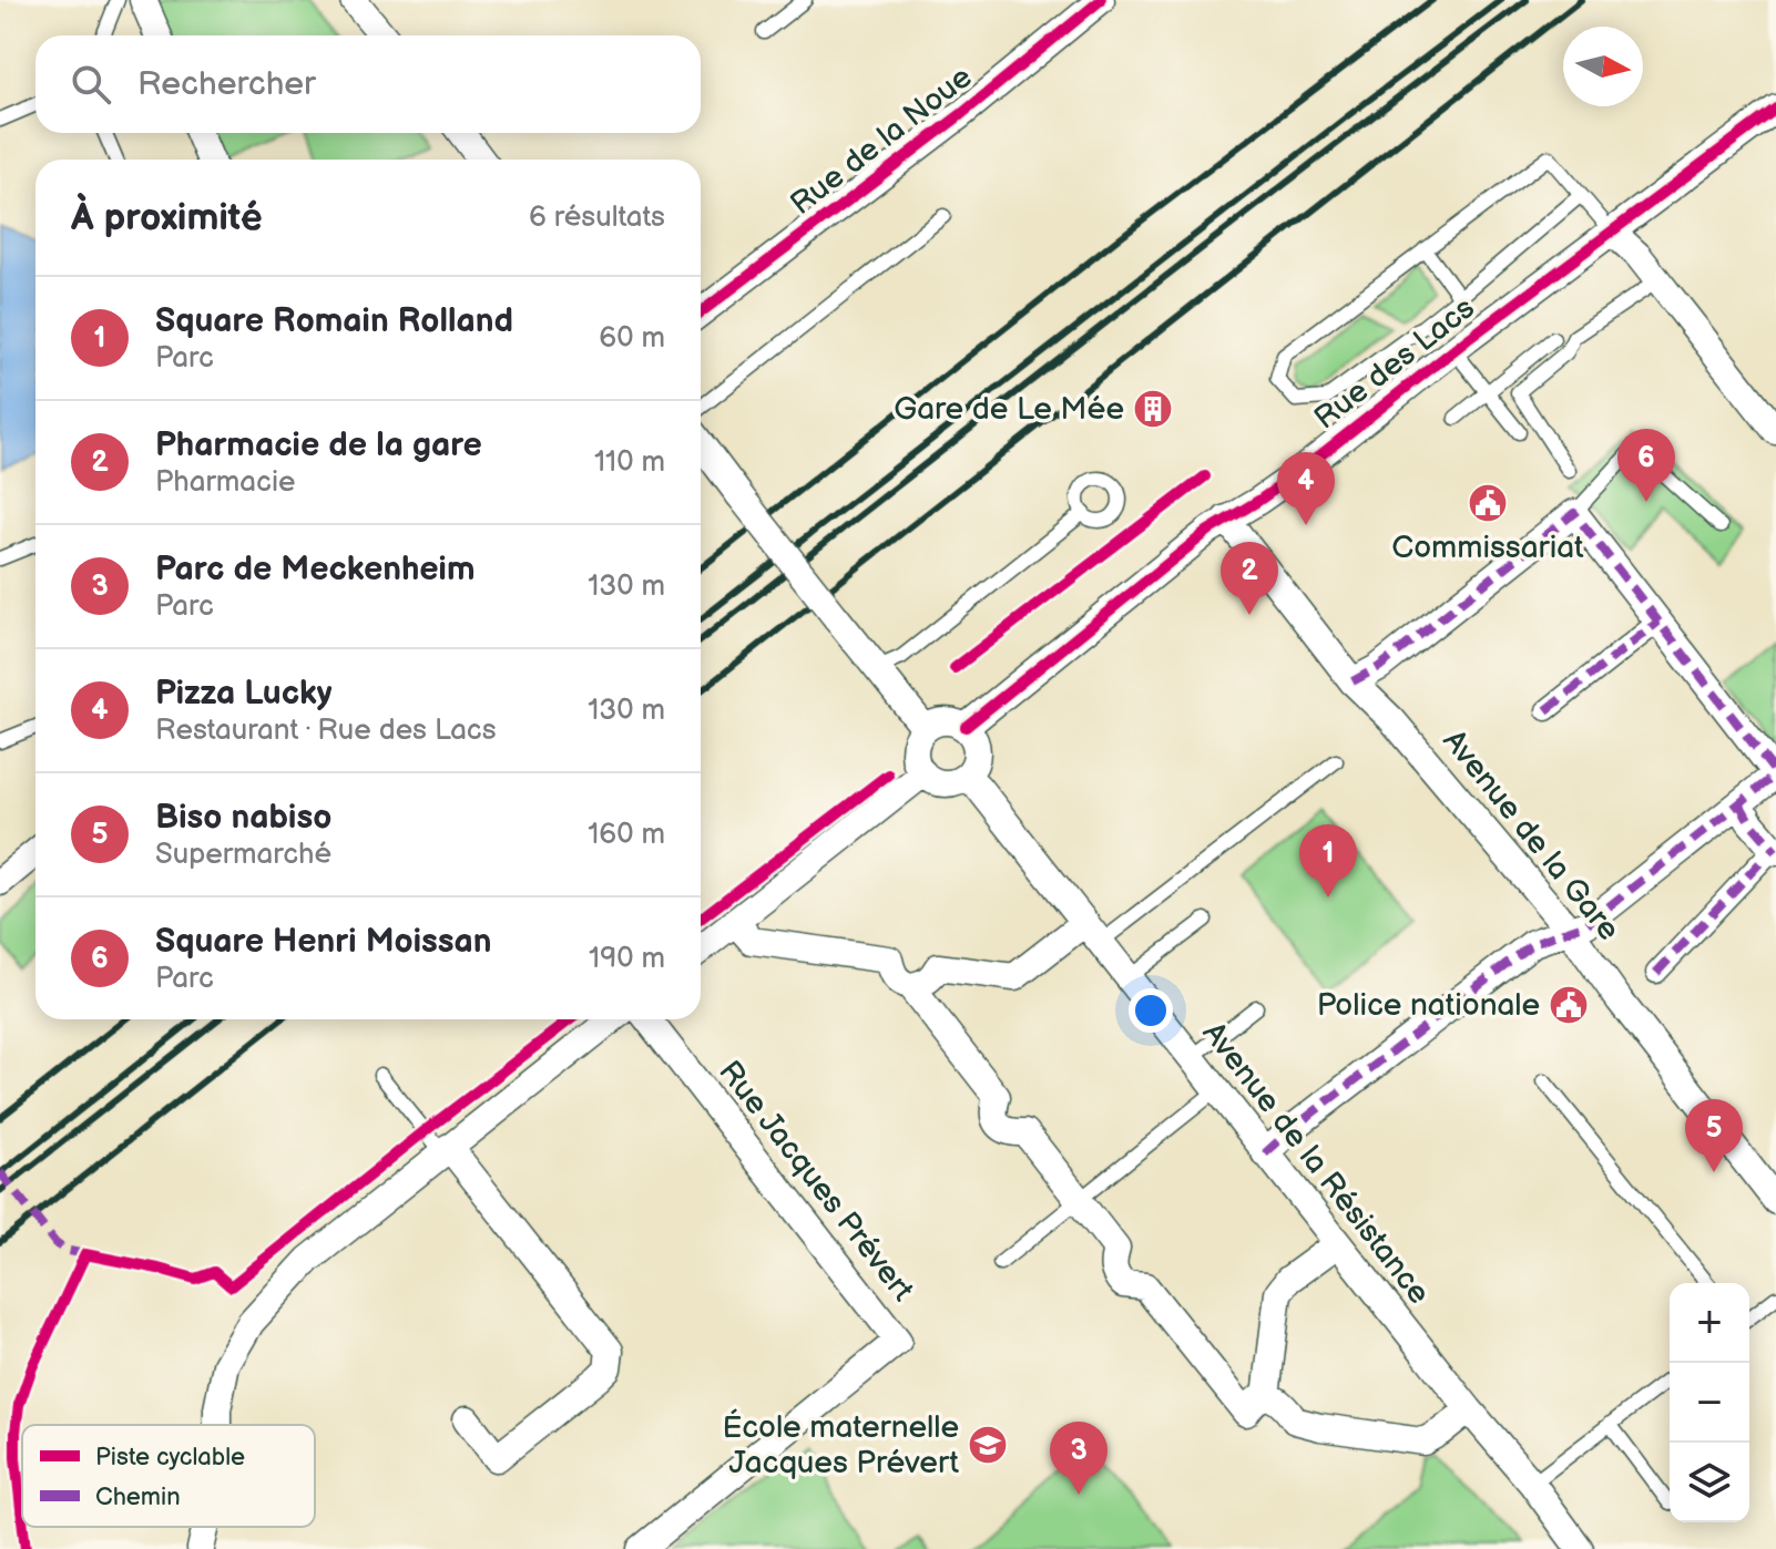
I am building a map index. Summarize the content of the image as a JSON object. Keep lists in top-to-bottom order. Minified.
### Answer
{"streets":{"street":["Rue de la Noue","Rue des Lacs","Avenue de la Gare","Avenue de la Résistance","Rue Jacques Prévert"]},"crossings":[["Rue des Lacs","Avenue de la Gare"],["Rue des Lacs","Avenue de la Résistance"]],"places":{"building":["Gare de Le Mée"],"public building":["Commissariat","Police nationale"],"school or university":["École maternelle Jacques Prévert"]},"legend":["Piste cyclable","Chemin"],"north":"right","page":{"search":"Rechercher","heading":["À proximité","6 résultats"],"list":[{"mark":"1","name":"Square Romain Rolland","note":"Parc","value":"60 m"},{"mark":"2","name":"Pharmacie de la gare","note":"Pharmacie","value":"110 m"},{"mark":"3","name":"Parc de Meckenheim","note":"Parc","value":"130 m"},{"mark":"4","name":"Pizza Lucky","note":"Restaurant · Rue des Lacs","value":"130 m"},{"mark":"5","name":"Biso nabiso","note":"Supermarché","value":"160 m"},{"mark":"6","name":"Square Henri Moissan","note":"Parc","value":"190 m"}],"pins":["6","4","2","1","5","3"],"map_buttons":["+","−"]}}
